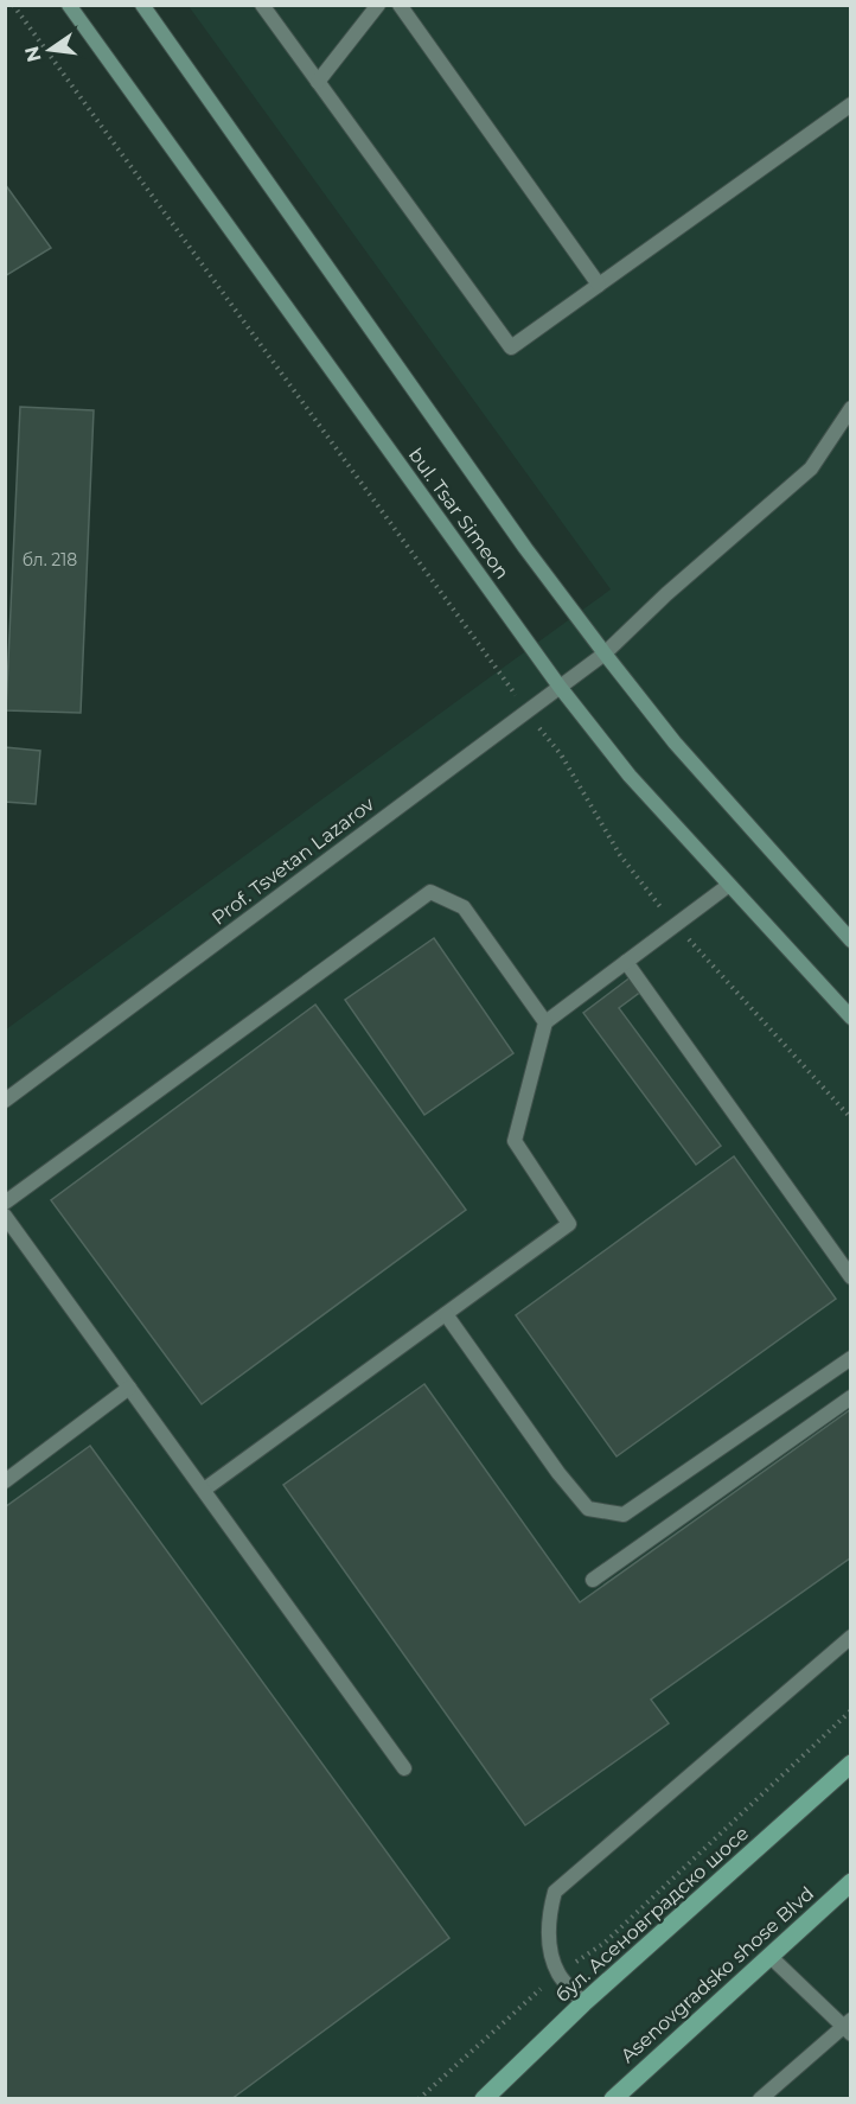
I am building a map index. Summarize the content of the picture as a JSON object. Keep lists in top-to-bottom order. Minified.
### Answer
{"streets":{"main road":["bul. Tsar Simeon","бул. Асеновградско шосе","Asenovgradsko shose Blvd"],"street":["Prof. Tsvetan Lazarov"]},"crossings":[["bul. Tsar Simeon","Prof. Tsvetan Lazarov"]],"house_numbers":["бл. 218"],"north":"left"}
